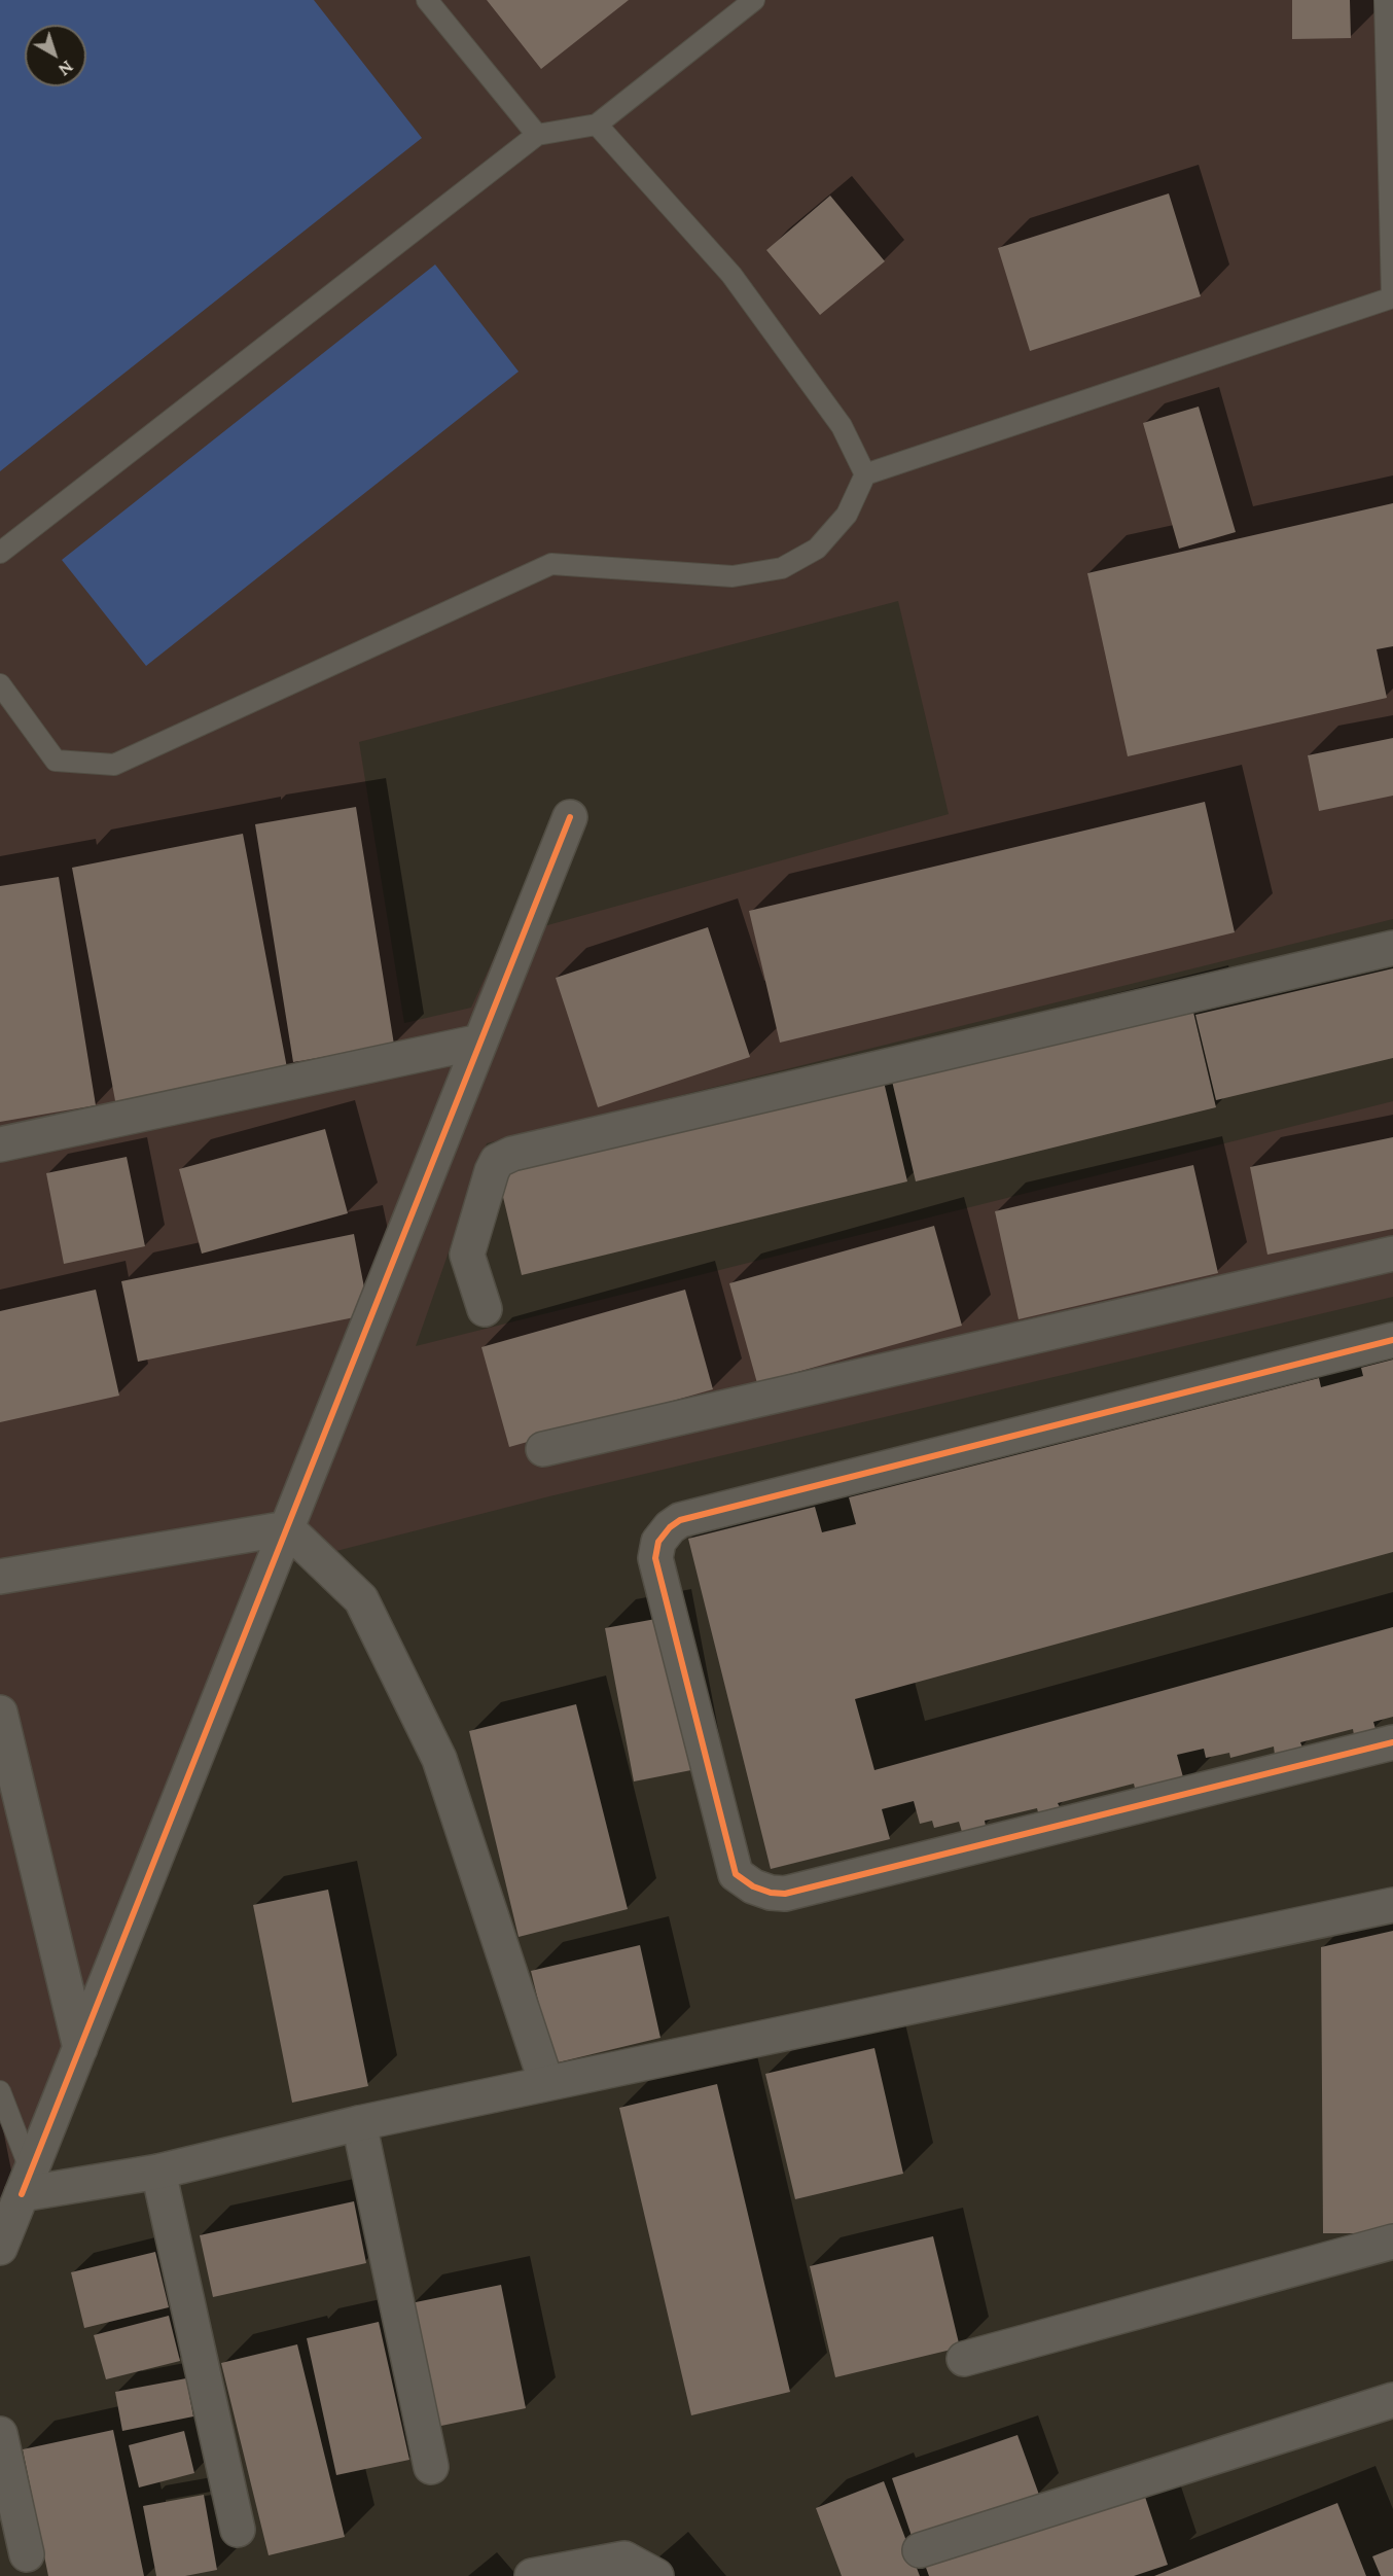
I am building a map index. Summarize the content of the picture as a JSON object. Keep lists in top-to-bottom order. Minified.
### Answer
{"north":"bottom right"}
